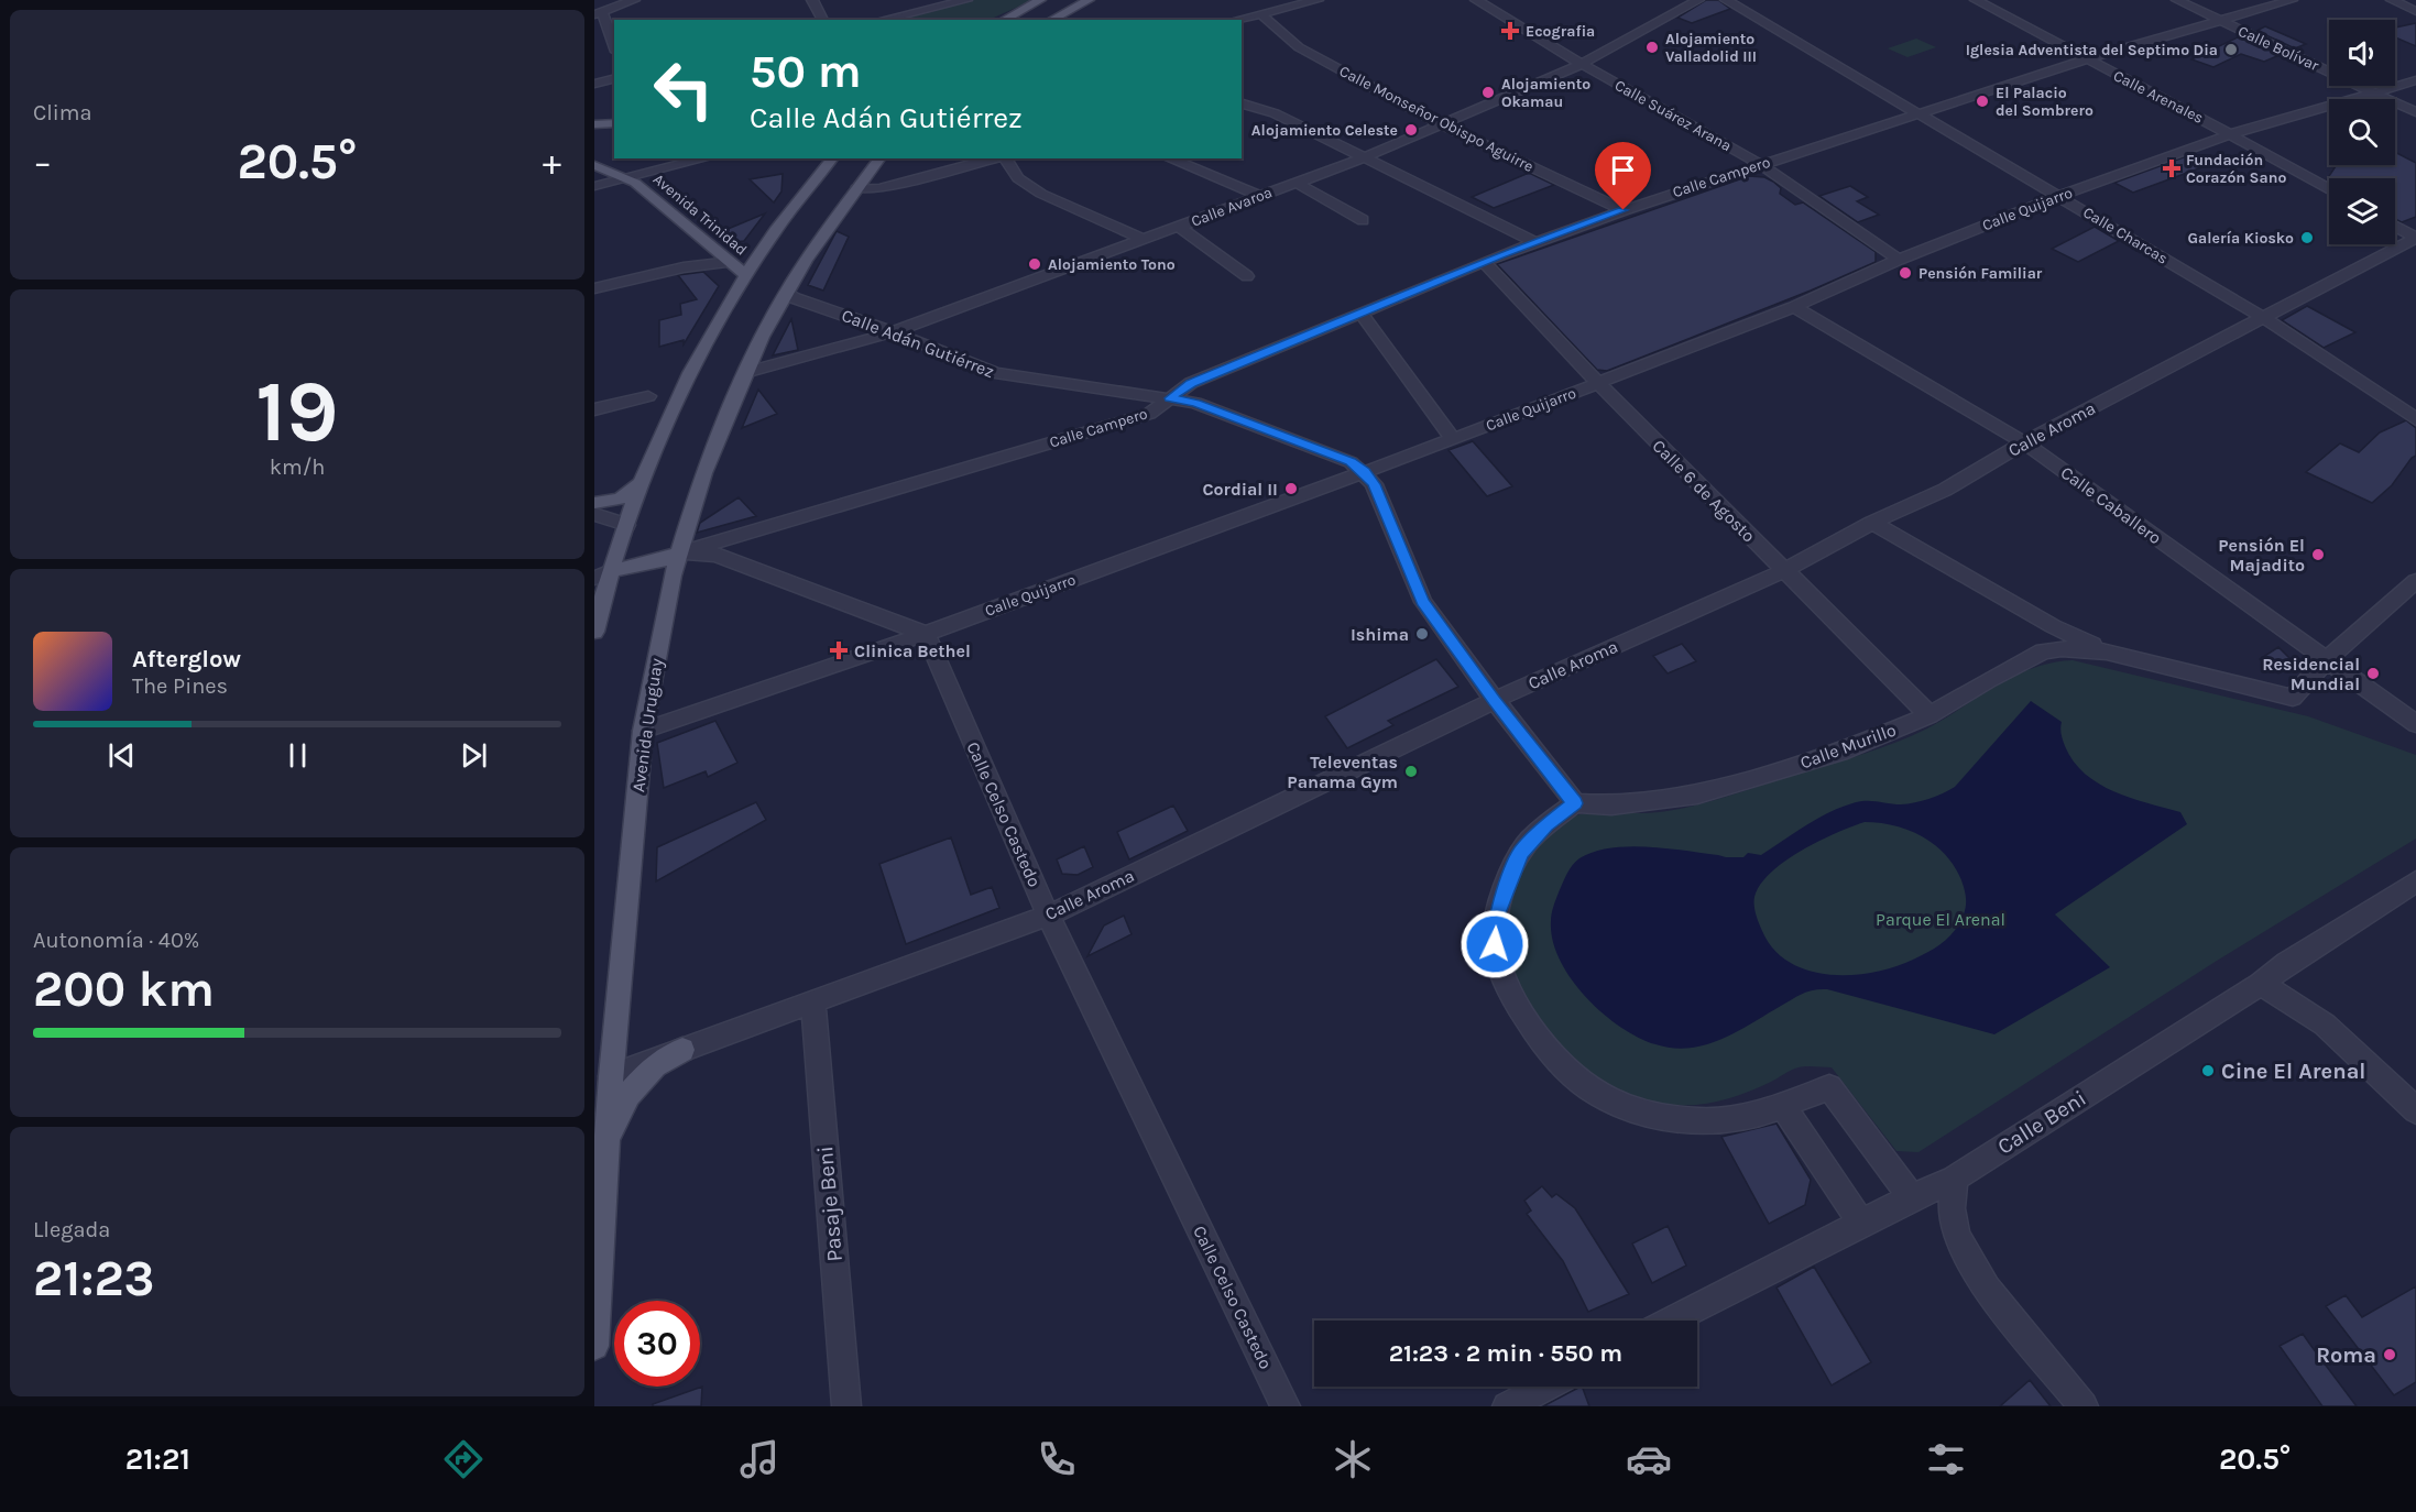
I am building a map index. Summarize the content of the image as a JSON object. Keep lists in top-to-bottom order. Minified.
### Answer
{"streets":{"main road":["Avenida Trinidad","Avenida Uruguay"],"street":["Calle Bolívar","Calle Arenales","Calle Suárez Arana","Calle Monseñor Obispo Aguirre","Calle Campero","Calle Avaroa","Calle Quijarro","Calle Charcas","Calle Adán Gutiérrez","Calle Aroma","Calle 6 de Agosto","Calle Caballero","Calle Murillo","Calle Celso Castedo","Calle Beni","Pasaje Beni"]},"crossings":[["Calle Bolívar","Calle Campero"],["Calle Bolívar","Calle Quijarro"],["Calle Arenales","Calle Campero"],["Calle Arenales","Calle Quijarro"],["Calle Suárez Arana","Calle Campero"],["Calle Suárez Arana","Calle Avaroa"],["Calle Suárez Arana","Calle Quijarro"],["Calle Monseñor Obispo Aguirre","Calle Campero"],["Calle Monseñor Obispo Aguirre","Calle Avaroa"],["Calle Campero","Calle Charcas"],["Calle Campero","Calle Adán Gutiérrez"],["Calle Campero","Calle 6 de Agosto"],["Calle Campero","Avenida Uruguay"],["Calle Avaroa","Calle Adán Gutiérrez"],["Calle Avaroa","Avenida Uruguay"],["Calle Quijarro","Calle Charcas"],["Calle Quijarro","Calle Adán Gutiérrez"],["Calle Quijarro","Calle 6 de Agosto"],["Calle Quijarro","Calle Caballero"],["Calle Quijarro","Avenida Uruguay"],["Calle Quijarro","Calle Celso Castedo"],["Calle Charcas","Calle Aroma"],["Calle Adán Gutiérrez","Avenida Uruguay"],["Calle Aroma","Calle 6 de Agosto"],["Calle Aroma","Calle Caballero"],["Calle Aroma","Avenida Uruguay"],["Calle Aroma","Calle Murillo"],["Calle Aroma","Calle Celso Castedo"],["Calle Aroma","Pasaje Beni"],["Calle 6 de Agosto","Calle Murillo"],["Calle Caballero","Calle Murillo"]],"parks":["Parque El Arenal"],"places":{"health":["Ecografia","Fundación Corazón Sano","Clinica Bethel"],"other":["Alojamiento Valladolid III","Iglesia Adventista del Septimo Dia","Alojamiento Okamau","El Palacio del Sombrero","Alojamiento Celeste","Galería Kiosko","Alojamiento Tono","Pensión Familiar","Cordial II","Pensión El Majadito","Ishima","Residencial Mundial","Televentas Panama Gym","Cine El Arenal","Roma"]},"page":{"tile":["Clima",["19","km/h"],["Autonomía · 40%","200 km"],["Llegada","21:23"]],"turn":["50 m","Calle Adán Gutiérrez"],"heat":["−","20.5°","+"],"song":["Afterglow","The Pines"],"limit":"30","trip":"21:23 · 2 min · 550 m","tabs":["21:21","20.5°"]}}
